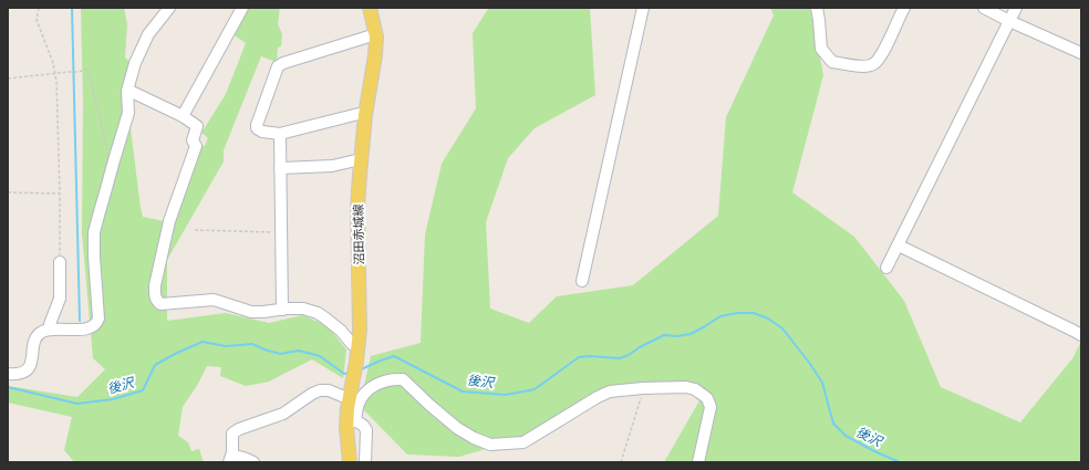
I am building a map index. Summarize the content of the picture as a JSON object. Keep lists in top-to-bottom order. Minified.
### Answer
{"streets":{"main road":["沼田赤城線"]},"water":["後沢"]}
